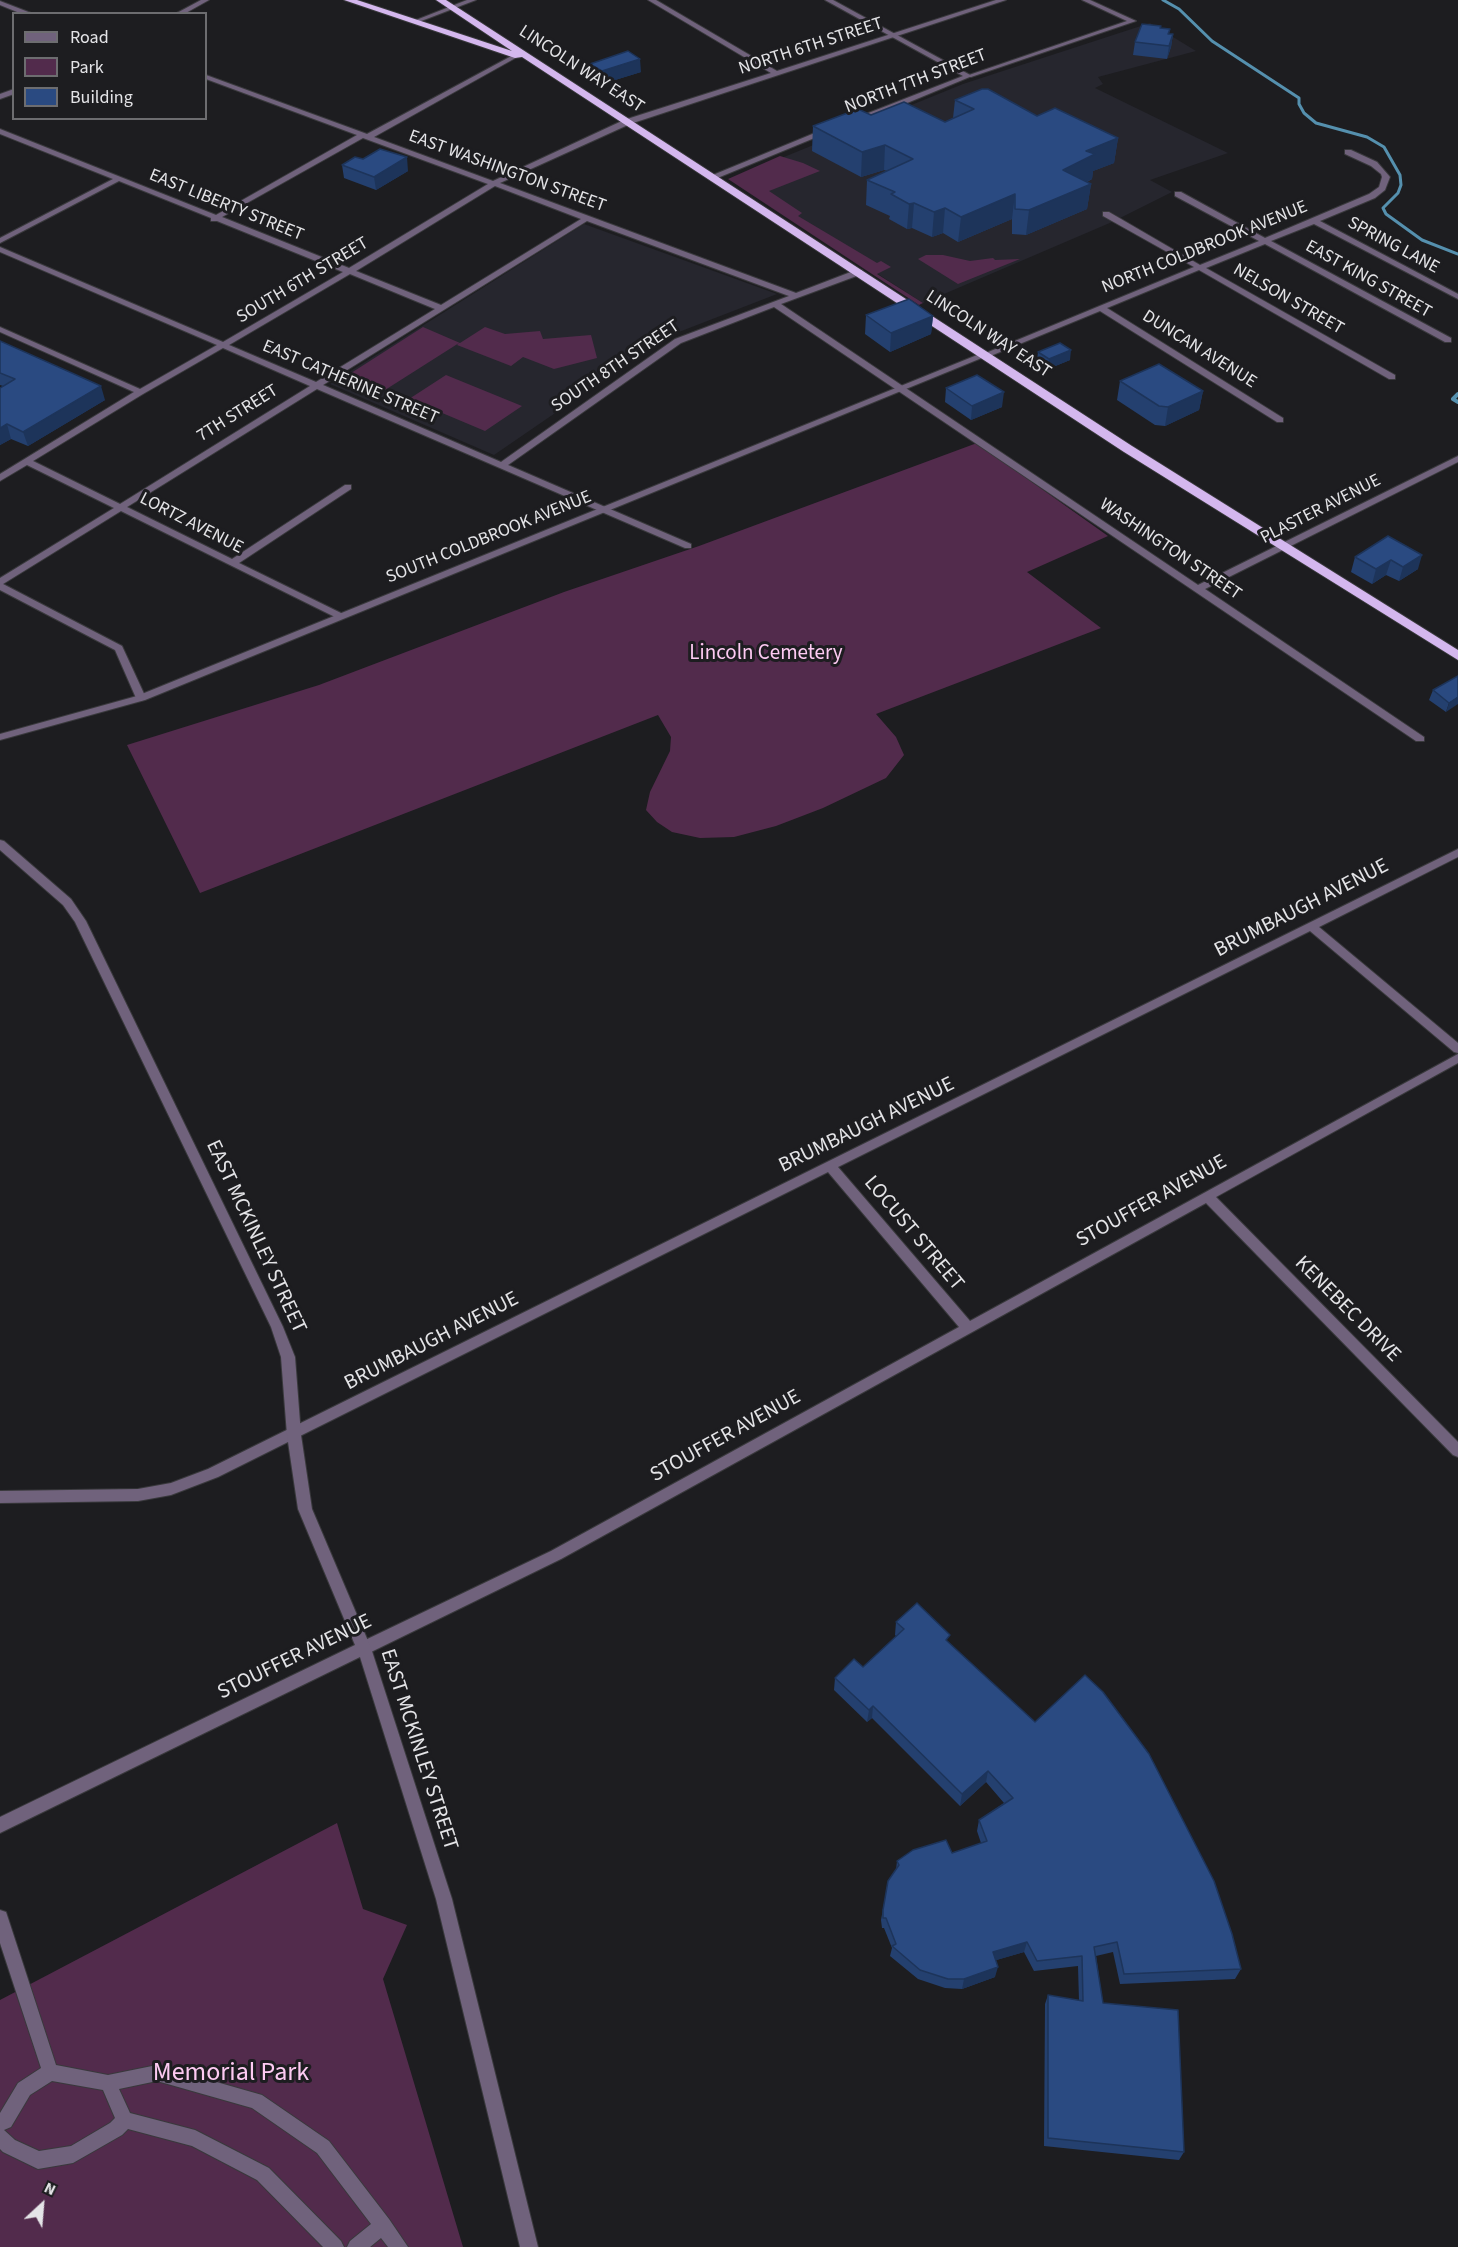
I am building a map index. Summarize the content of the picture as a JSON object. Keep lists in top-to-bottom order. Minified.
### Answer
{"streets":{"highway":["LINCOLN WAY EAST"],"street":["NORTH 6TH STREET","NORTH 7TH STREET","EAST WASHINGTON STREET","EAST LIBERTY STREET","SPRING LANE","NORTH COLDBROOK AVENUE","EAST KING STREET","SOUTH 6TH STREET","NELSON STREET","DUNCAN AVENUE","SOUTH 8TH STREET","EAST CATHERINE STREET","7TH STREET","PLASTER AVENUE","LORTZ AVENUE","SOUTH COLDBROOK AVENUE","WASHINGTON STREET","BRUMBAUGH AVENUE","STOUFFER AVENUE","LOCUST STREET","EAST MCKINLEY STREET","KENEBEC DRIVE"]},"crossings":[["NORTH 6TH STREET","LINCOLN WAY EAST"],["NORTH 6TH STREET","SOUTH 6TH STREET"],["LINCOLN WAY EAST","NORTH 7TH STREET"],["LINCOLN WAY EAST","NORTH COLDBROOK AVENUE"],["LINCOLN WAY EAST","SOUTH 6TH STREET"],["LINCOLN WAY EAST","SOUTH 8TH STREET"],["LINCOLN WAY EAST","PLASTER AVENUE"],["LINCOLN WAY EAST","SOUTH COLDBROOK AVENUE"],["EAST WASHINGTON STREET","SOUTH 6TH STREET"],["EAST WASHINGTON STREET","SOUTH 8TH STREET"],["EAST WASHINGTON STREET","7TH STREET"],["EAST LIBERTY STREET","SOUTH 6TH STREET"],["EAST LIBERTY STREET","7TH STREET"],["SPRING LANE","NORTH COLDBROOK AVENUE"],["NORTH COLDBROOK AVENUE","EAST KING STREET"],["NORTH COLDBROOK AVENUE","NELSON STREET"],["NORTH COLDBROOK AVENUE","DUNCAN AVENUE"],["NORTH COLDBROOK AVENUE","SOUTH COLDBROOK AVENUE"],["SOUTH 6TH STREET","EAST CATHERINE STREET"],["SOUTH 6TH STREET","LORTZ AVENUE"],["SOUTH 8TH STREET","EAST CATHERINE STREET"],["SOUTH 8TH STREET","WASHINGTON STREET"],["EAST CATHERINE STREET","7TH STREET"],["EAST CATHERINE STREET","SOUTH COLDBROOK AVENUE"],["7TH STREET","LORTZ AVENUE"],["PLASTER AVENUE","WASHINGTON STREET"],["LORTZ AVENUE","SOUTH COLDBROOK AVENUE"],["SOUTH COLDBROOK AVENUE","WASHINGTON STREET"],["BRUMBAUGH AVENUE","LOCUST STREET"],["BRUMBAUGH AVENUE","EAST MCKINLEY STREET"],["STOUFFER AVENUE","LOCUST STREET"],["STOUFFER AVENUE","EAST MCKINLEY STREET"],["STOUFFER AVENUE","KENEBEC DRIVE"]],"parks":["Lincoln Cemetery","Memorial Park"],"legend":["Road","Park","Building"],"north":"top right"}
